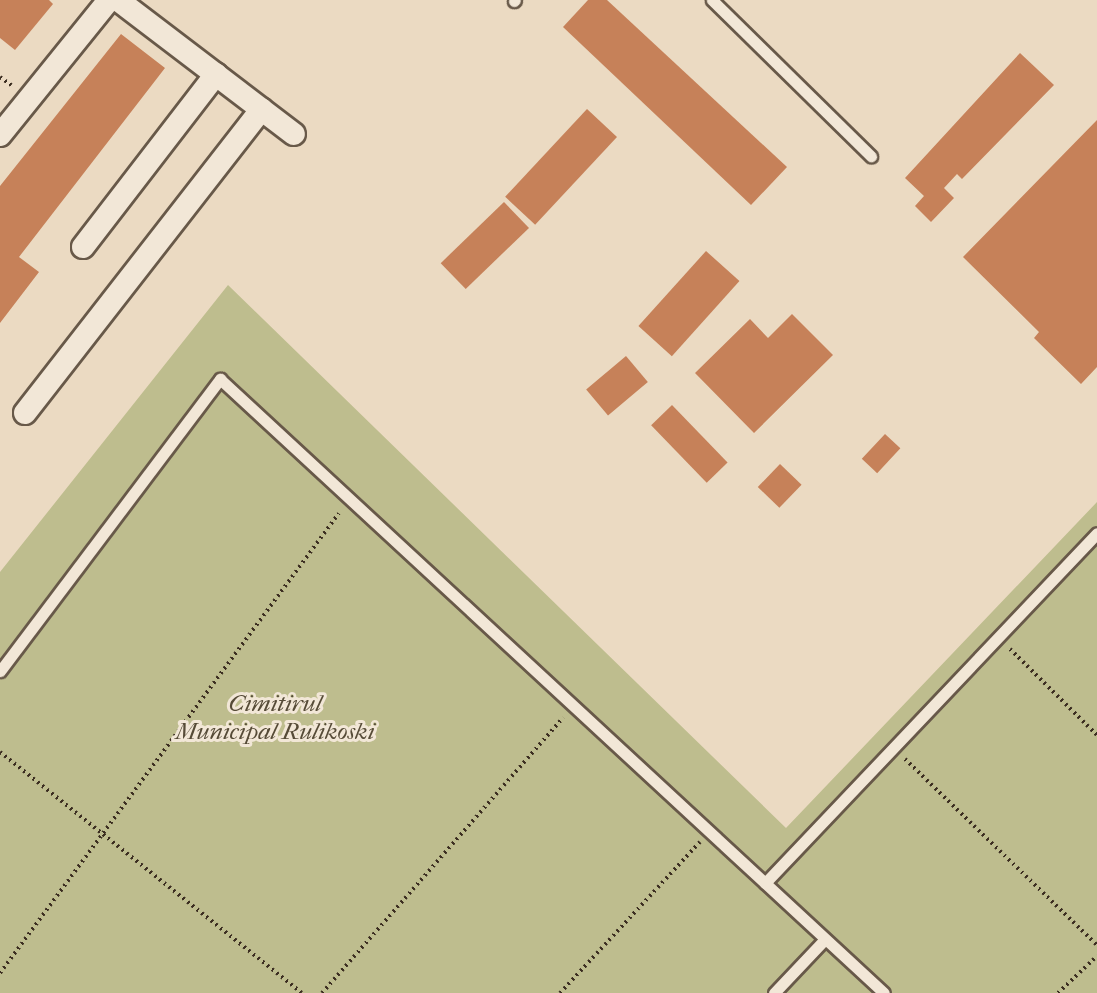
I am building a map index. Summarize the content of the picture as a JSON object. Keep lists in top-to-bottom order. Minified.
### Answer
{"parks":["Cimitirul Municipal Rulikoski"]}
